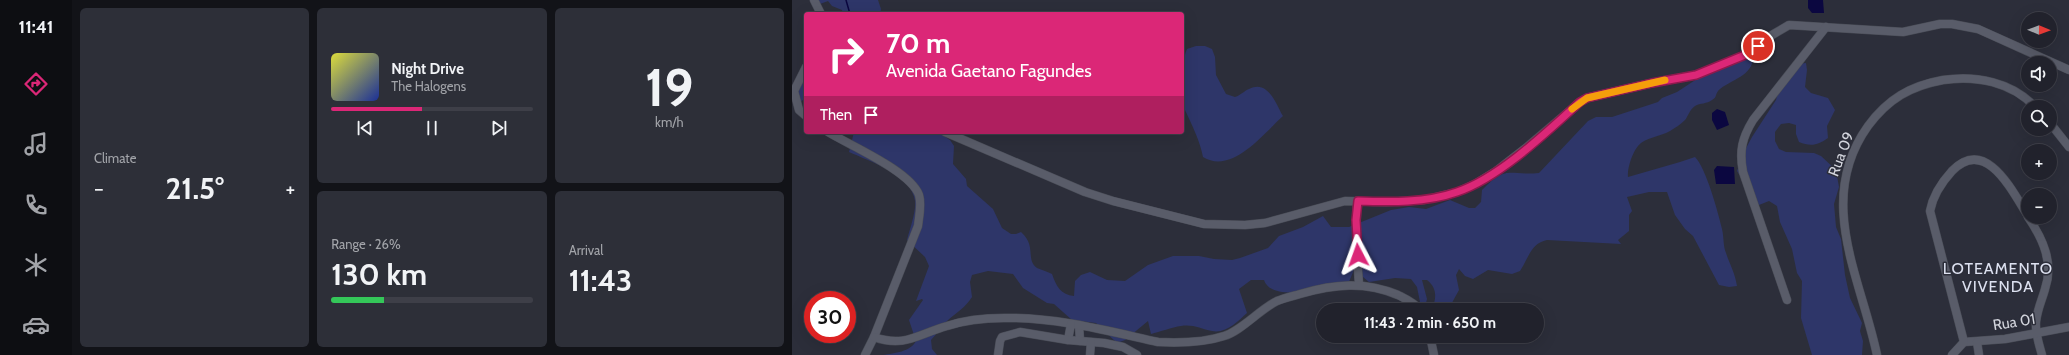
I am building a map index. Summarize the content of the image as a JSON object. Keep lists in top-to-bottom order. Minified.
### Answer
{"streets":{"street":["Rua 09","Rua 01"]},"districts":["LOTEAMENTO VIVENDA"],"north":"right","page":{"tabs":"11:41","tile":["Climate",["19","km/h"],["Range · 26%","130 km"],["Arrival","11:43"]],"map_buttons":["+","−"],"turn":["70 m","Avenida Gaetano Fagundes"],"song":["Night Drive","The Halogens"],"then":"Then","heat":["−","21.5°","+"],"limit":"30","trip":"11:43 · 2 min · 650 m"}}
